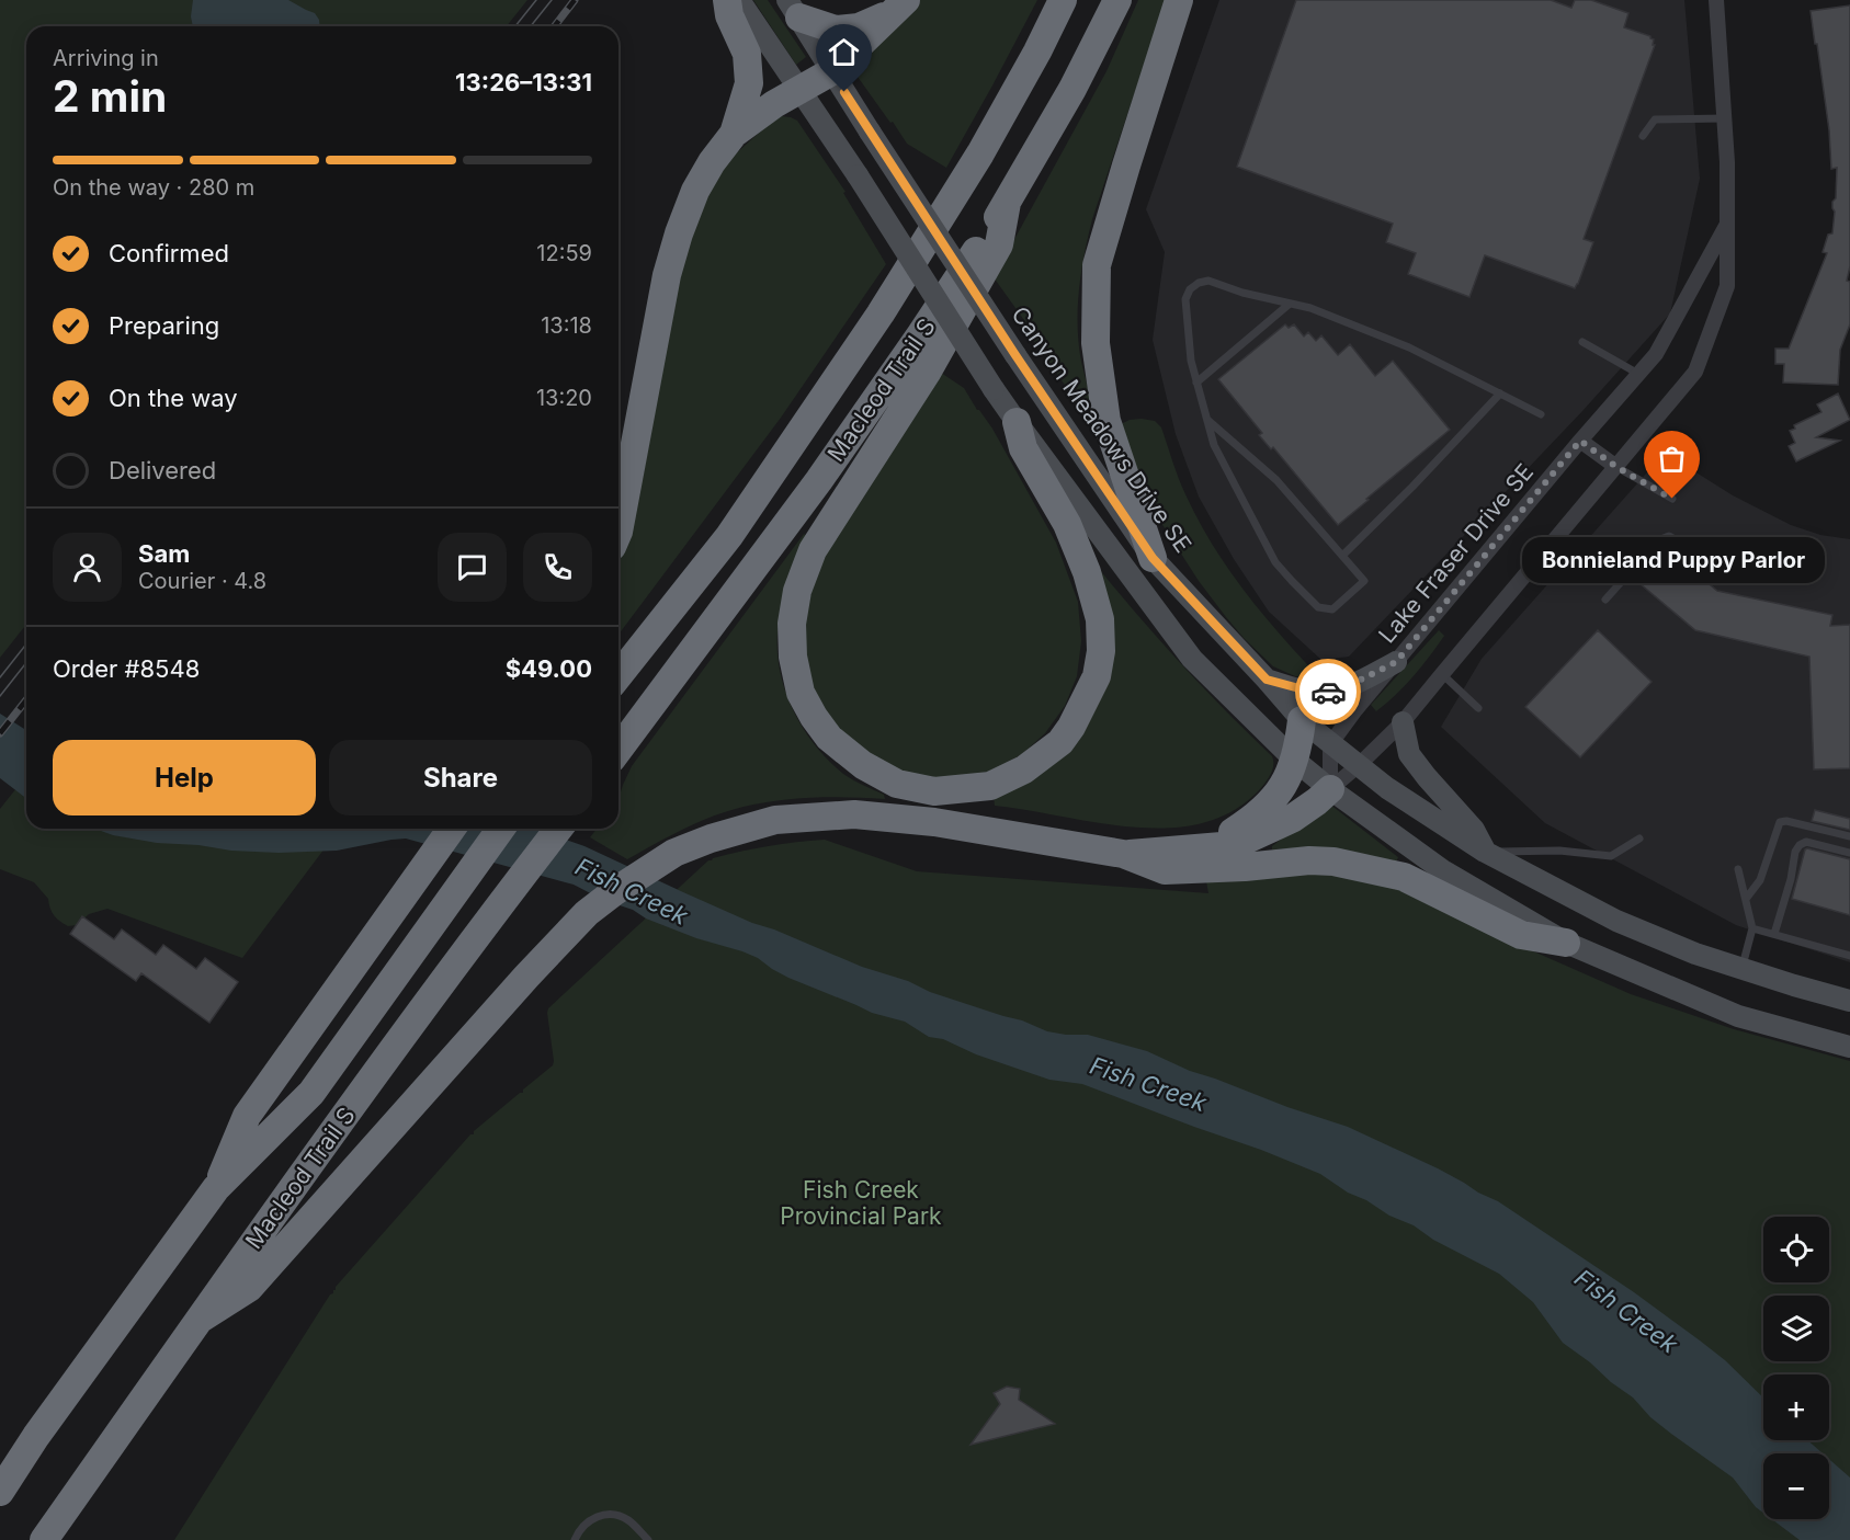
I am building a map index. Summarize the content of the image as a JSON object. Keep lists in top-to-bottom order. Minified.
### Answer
{"streets":{"highway":["Macleod Trail S"],"main road":["Canyon Meadows Drive SE"],"street":["Lake Fraser Drive SE"]},"crossings":[["Canyon Meadows Drive SE","Lake Fraser Drive SE"]],"water":["Fish Creek"],"parks":["Fish Creek Provincial Park"],"places":["Bonnieland Puppy Parlor"],"page":{"heading":["2 min","Arriving in","13:26–13:31"],"panel":["Sam","Courier · 4.8","Order #8548","$49.00"],"bar":"On the way · 280 m","list":[["Confirmed","12:59"],["Preparing","13:18"],["On the way","13:20"],"Delivered"],"bubble":"Bonnieland Puppy Parlor","buttons":["Help","Share"],"map_buttons":["+","−"]}}
